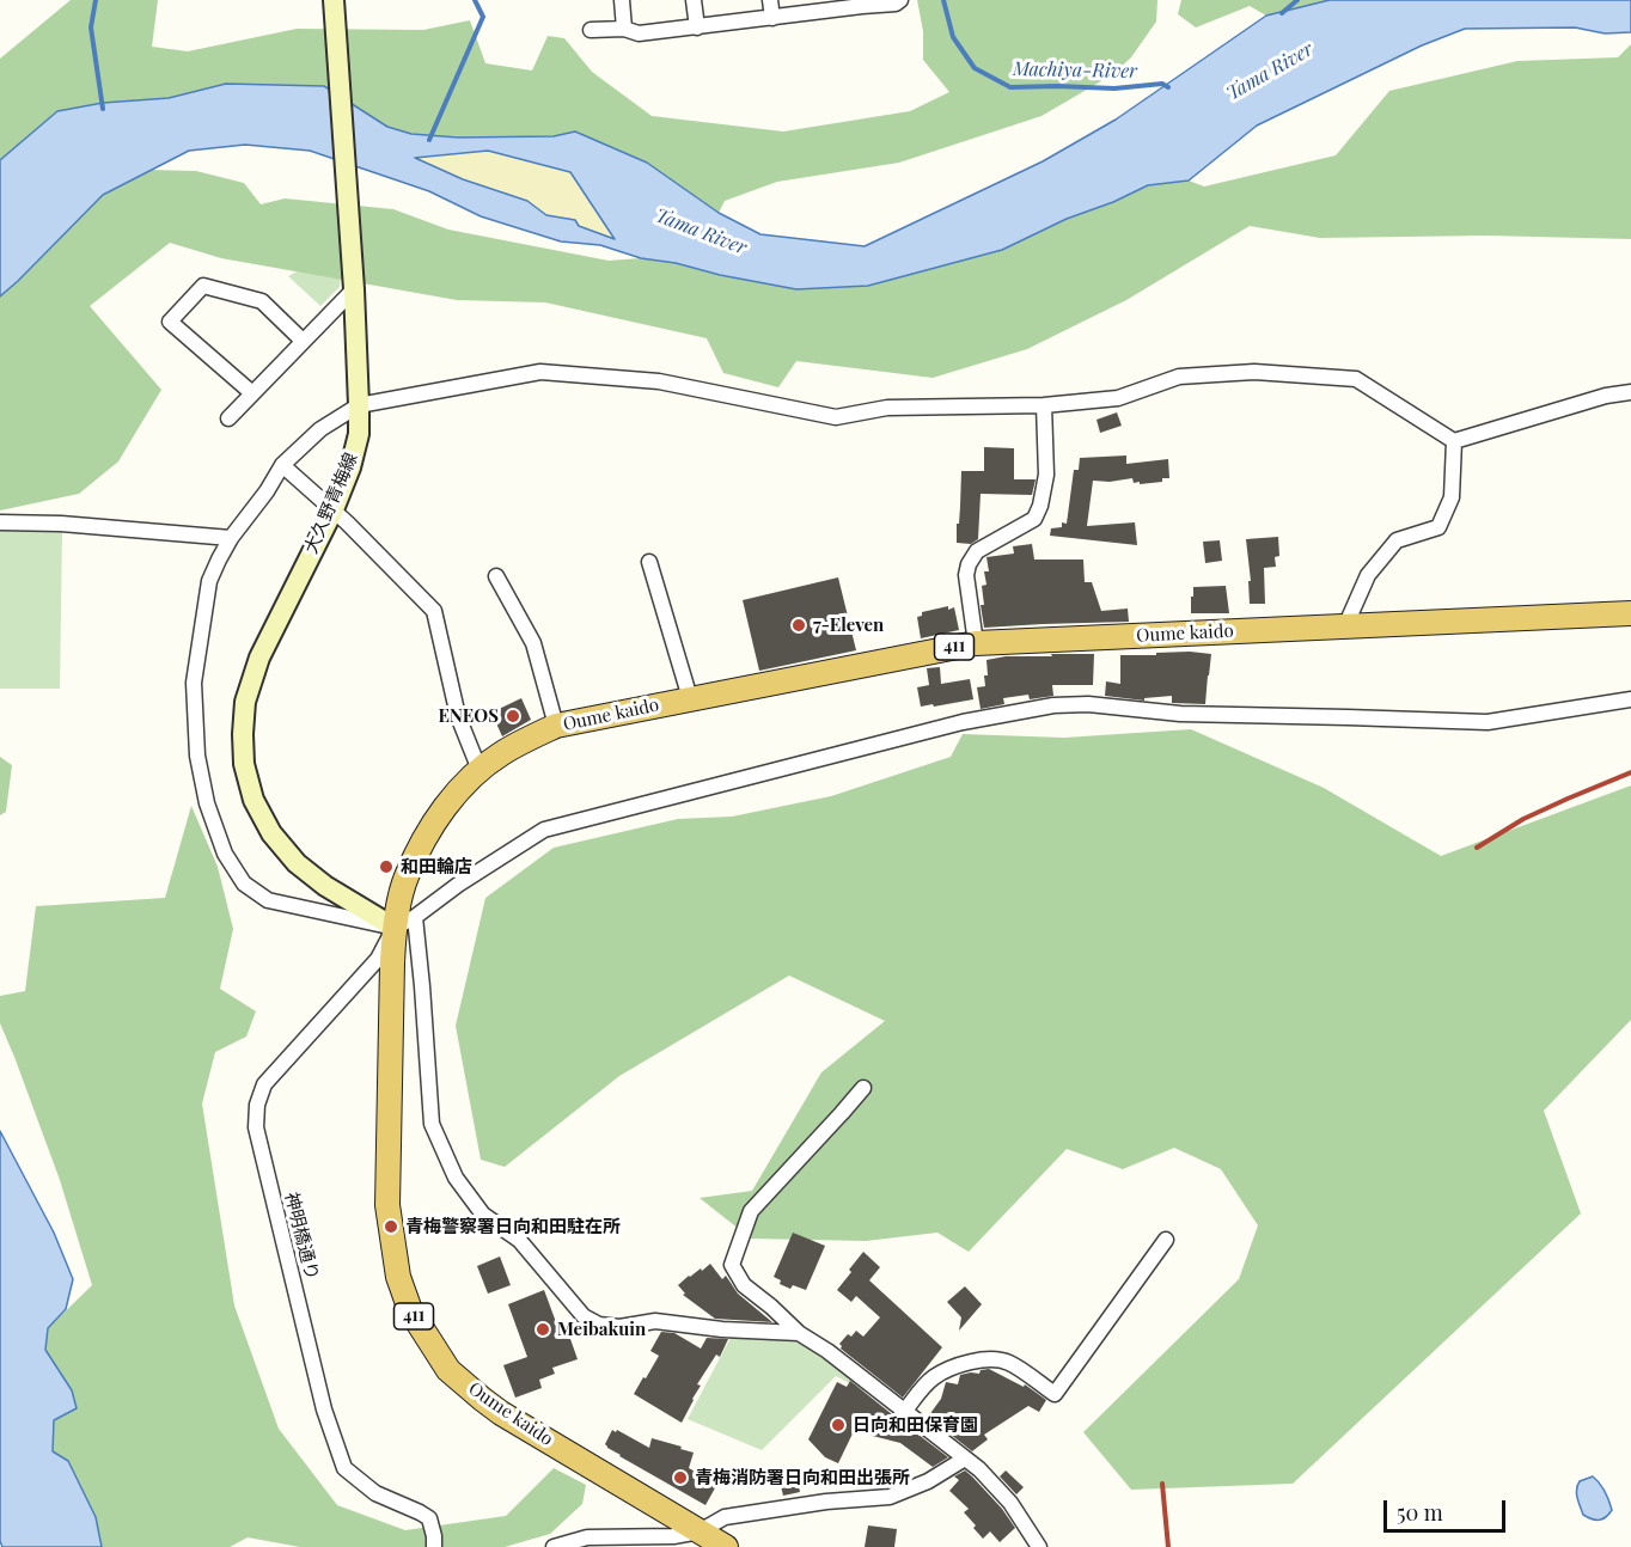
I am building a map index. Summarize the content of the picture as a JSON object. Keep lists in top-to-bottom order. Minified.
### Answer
{"streets":{"highway":["Oume kaido","411"],"main road":["大久野青梅線"],"street":["神明橋通り"]},"crossings":[["大久野青梅線","Oume kaido"],["大久野青梅線","神明橋通り"],["Oume kaido","神明橋通り"]],"water":["Machiya-River","Tama River"],"places":["7-Eleven","ENEOS","和田輪店","青梅警察署日向和田駐在所","Meibakuin","日向和田保育園","青梅消防署日向和田出張所"],"scale_bar":"50 m"}
